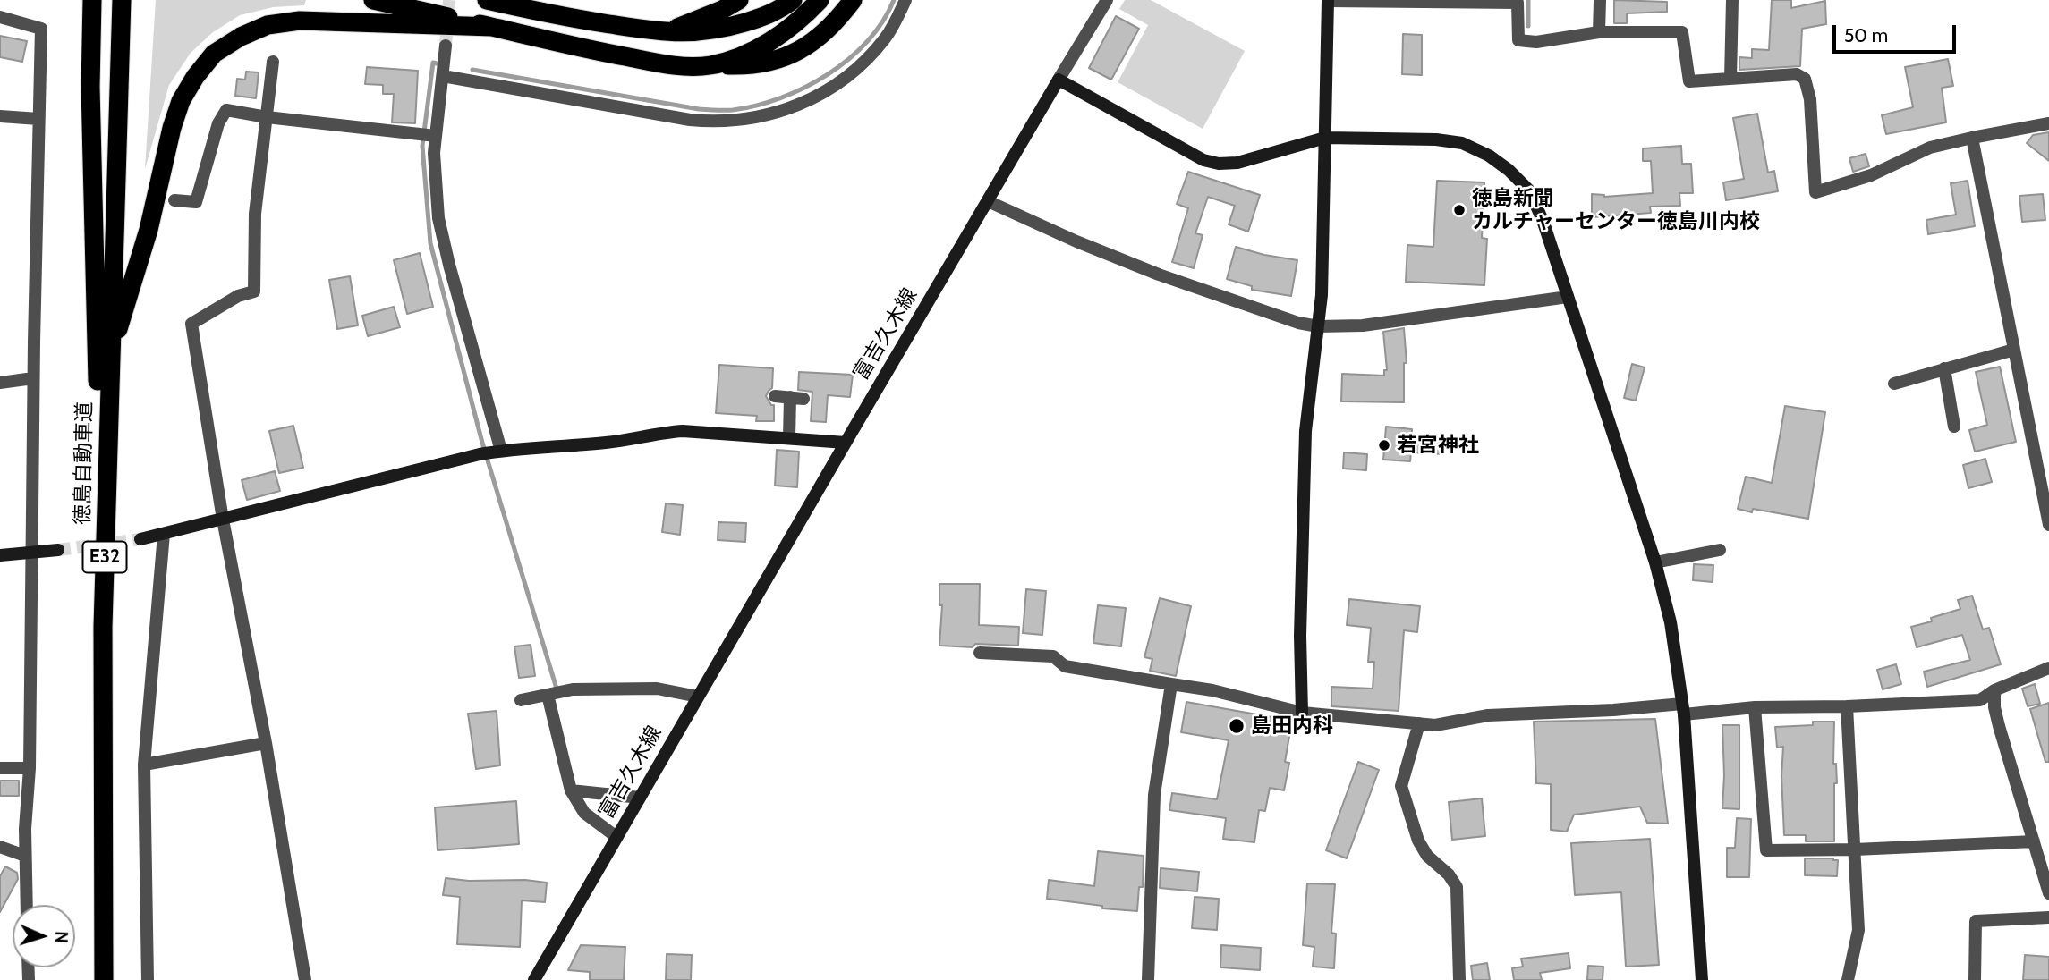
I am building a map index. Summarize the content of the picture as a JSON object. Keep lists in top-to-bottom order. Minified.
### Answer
{"streets":{"highway":["徳島自動車道","E32"],"street":["富吉久木線"]},"places":["徳島新聞 カルチャーセンター徳島川内校","若宮神社","島田内科"],"scale_bar":"50 m","north":"right"}
